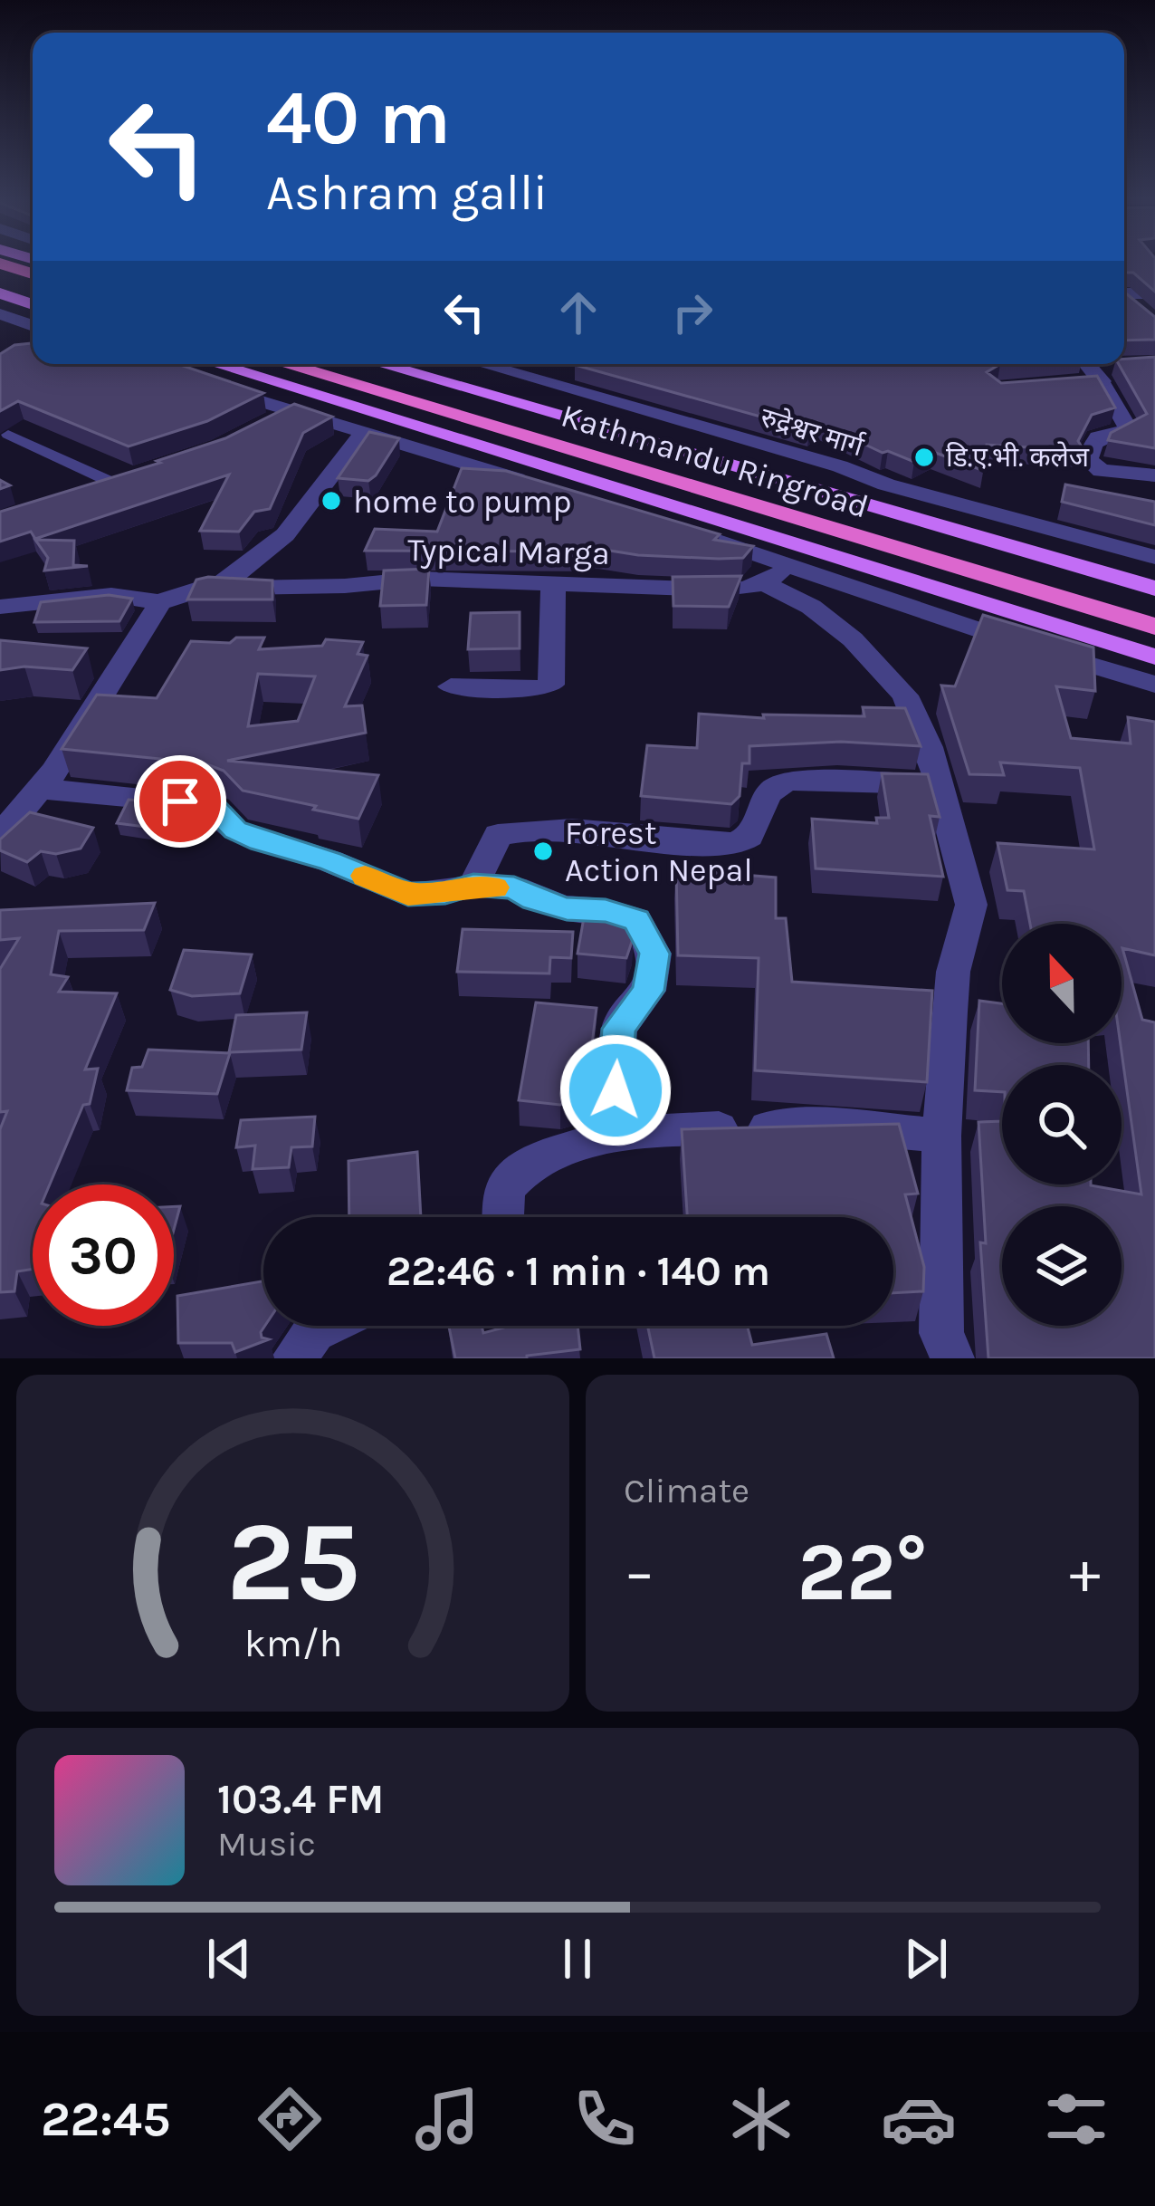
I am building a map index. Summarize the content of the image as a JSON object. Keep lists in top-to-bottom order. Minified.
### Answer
{"streets":{"highway":["Kathmandu Ringroad"],"street":["रुद्रेश्वर मार्ग","Typical Marga"]},"places":["डि.ए.भी. कलेज","home to pump","Forest Action Nepal"],"north":"top","page":{"turn":["40 m","Ashram galli"],"limit":"30","trip":"22:46 · 1 min · 140 m","tile":"Climate","heat":["−","22°","+"],"song":["103.4 FM","Music"],"tabs":"22:45","gauge":["25","km/h"]}}
